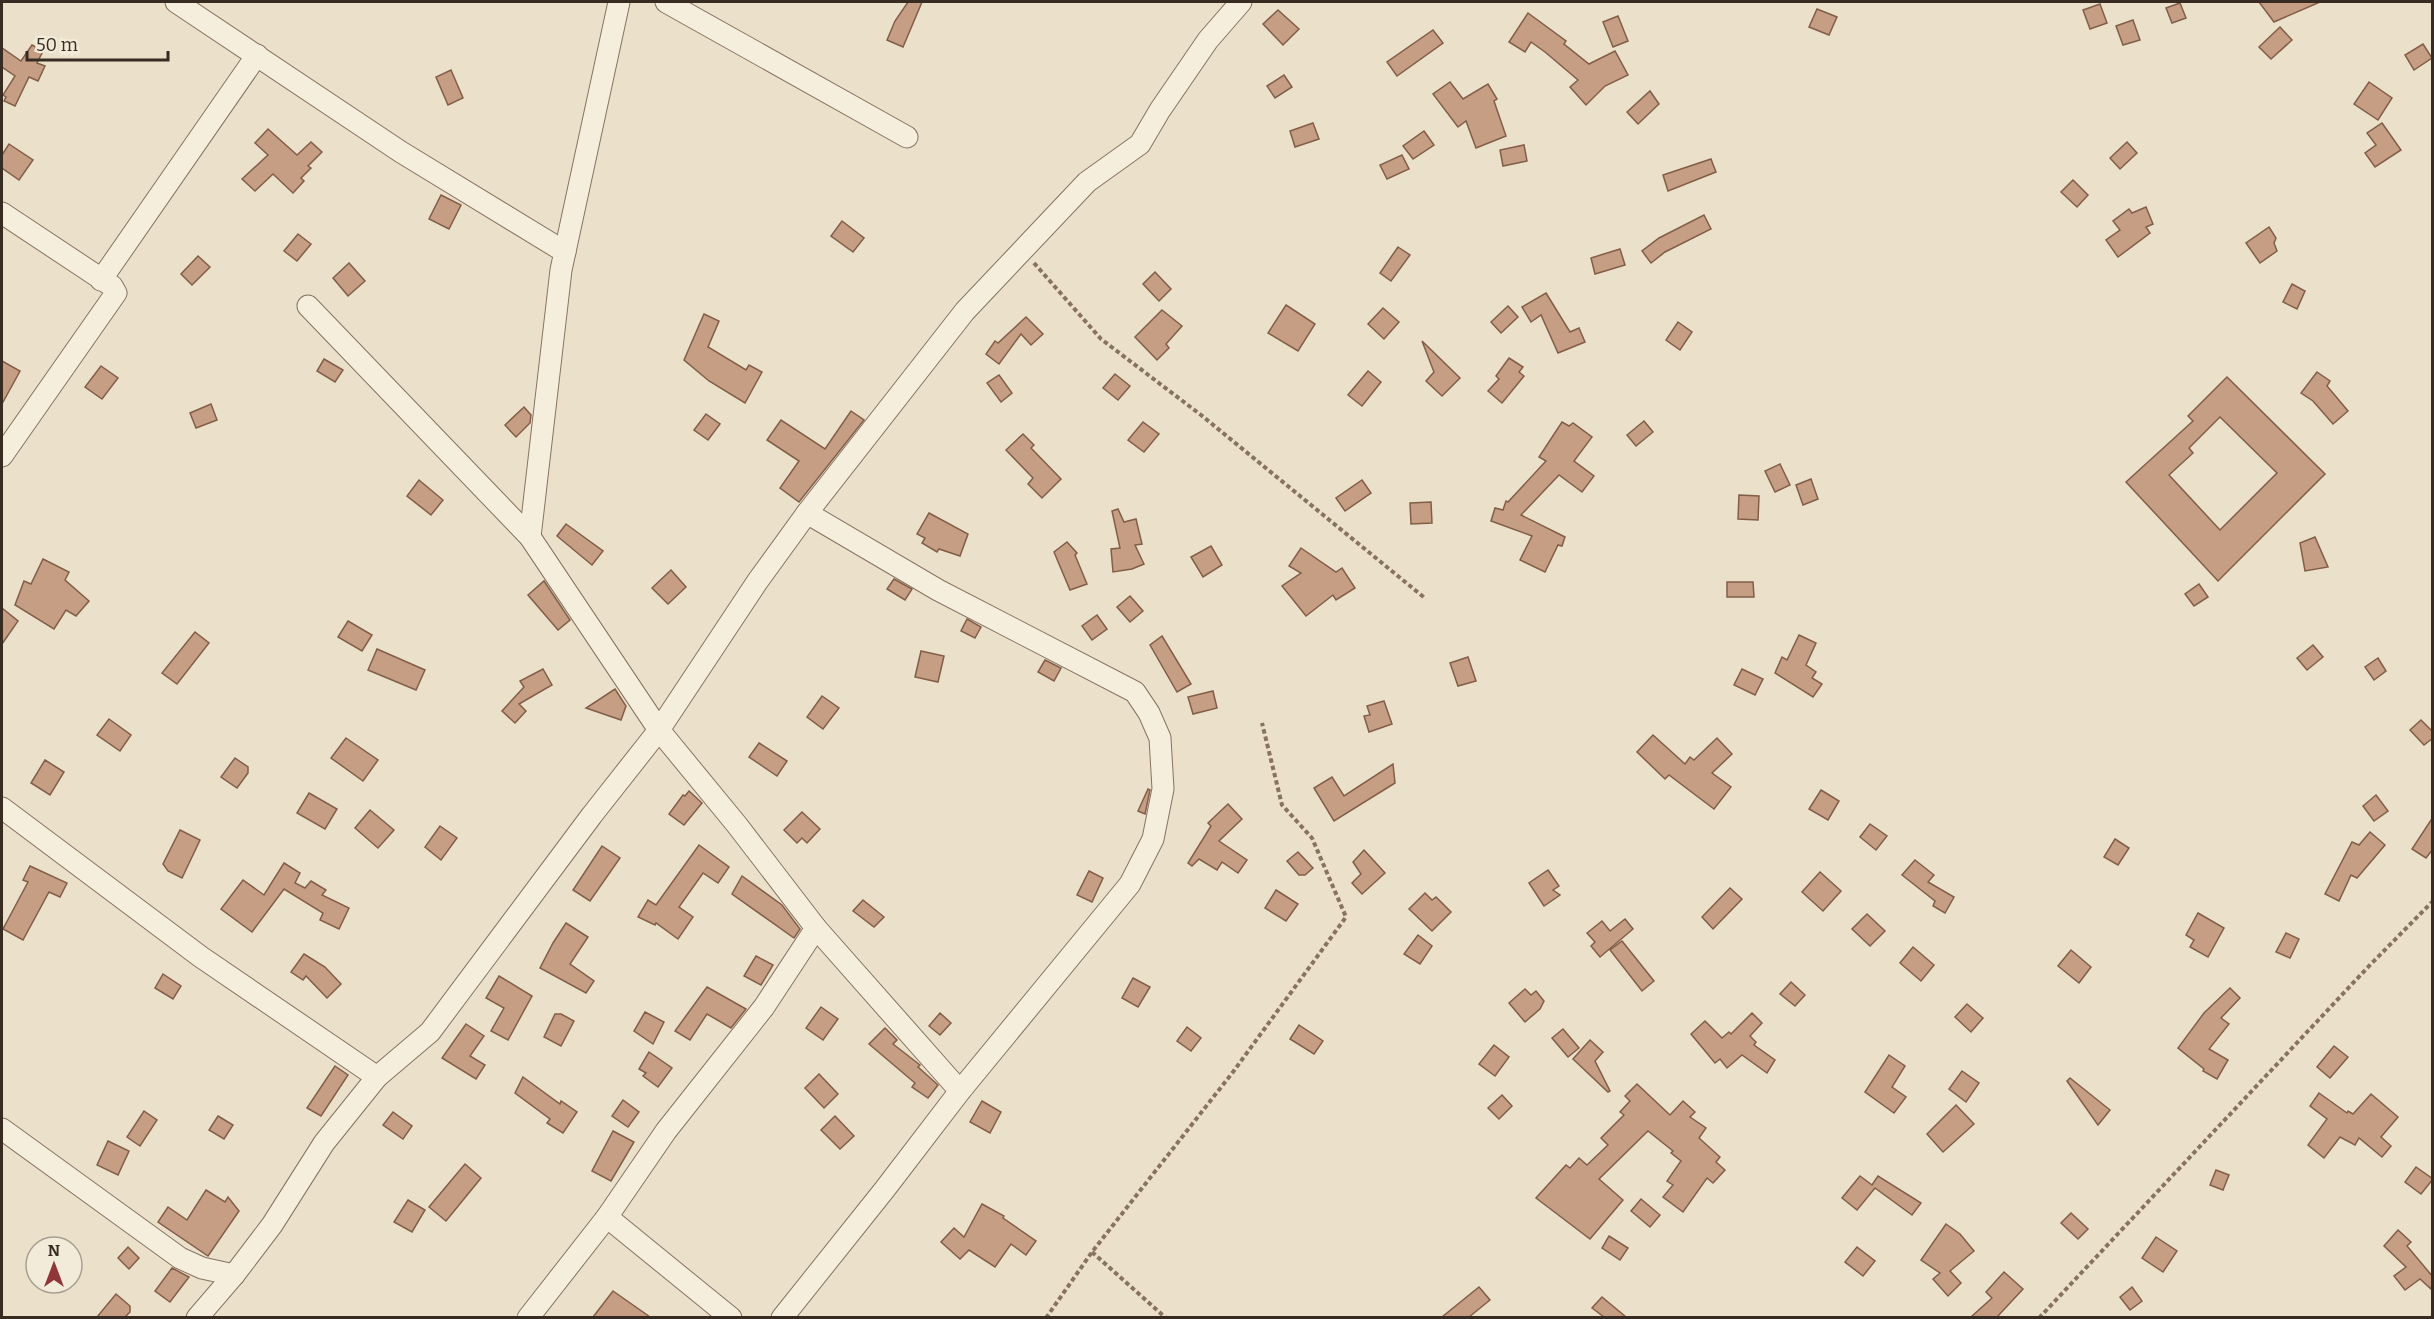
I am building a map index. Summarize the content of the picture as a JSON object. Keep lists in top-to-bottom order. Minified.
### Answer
{"scale_bar":"50 m","north":"top"}
